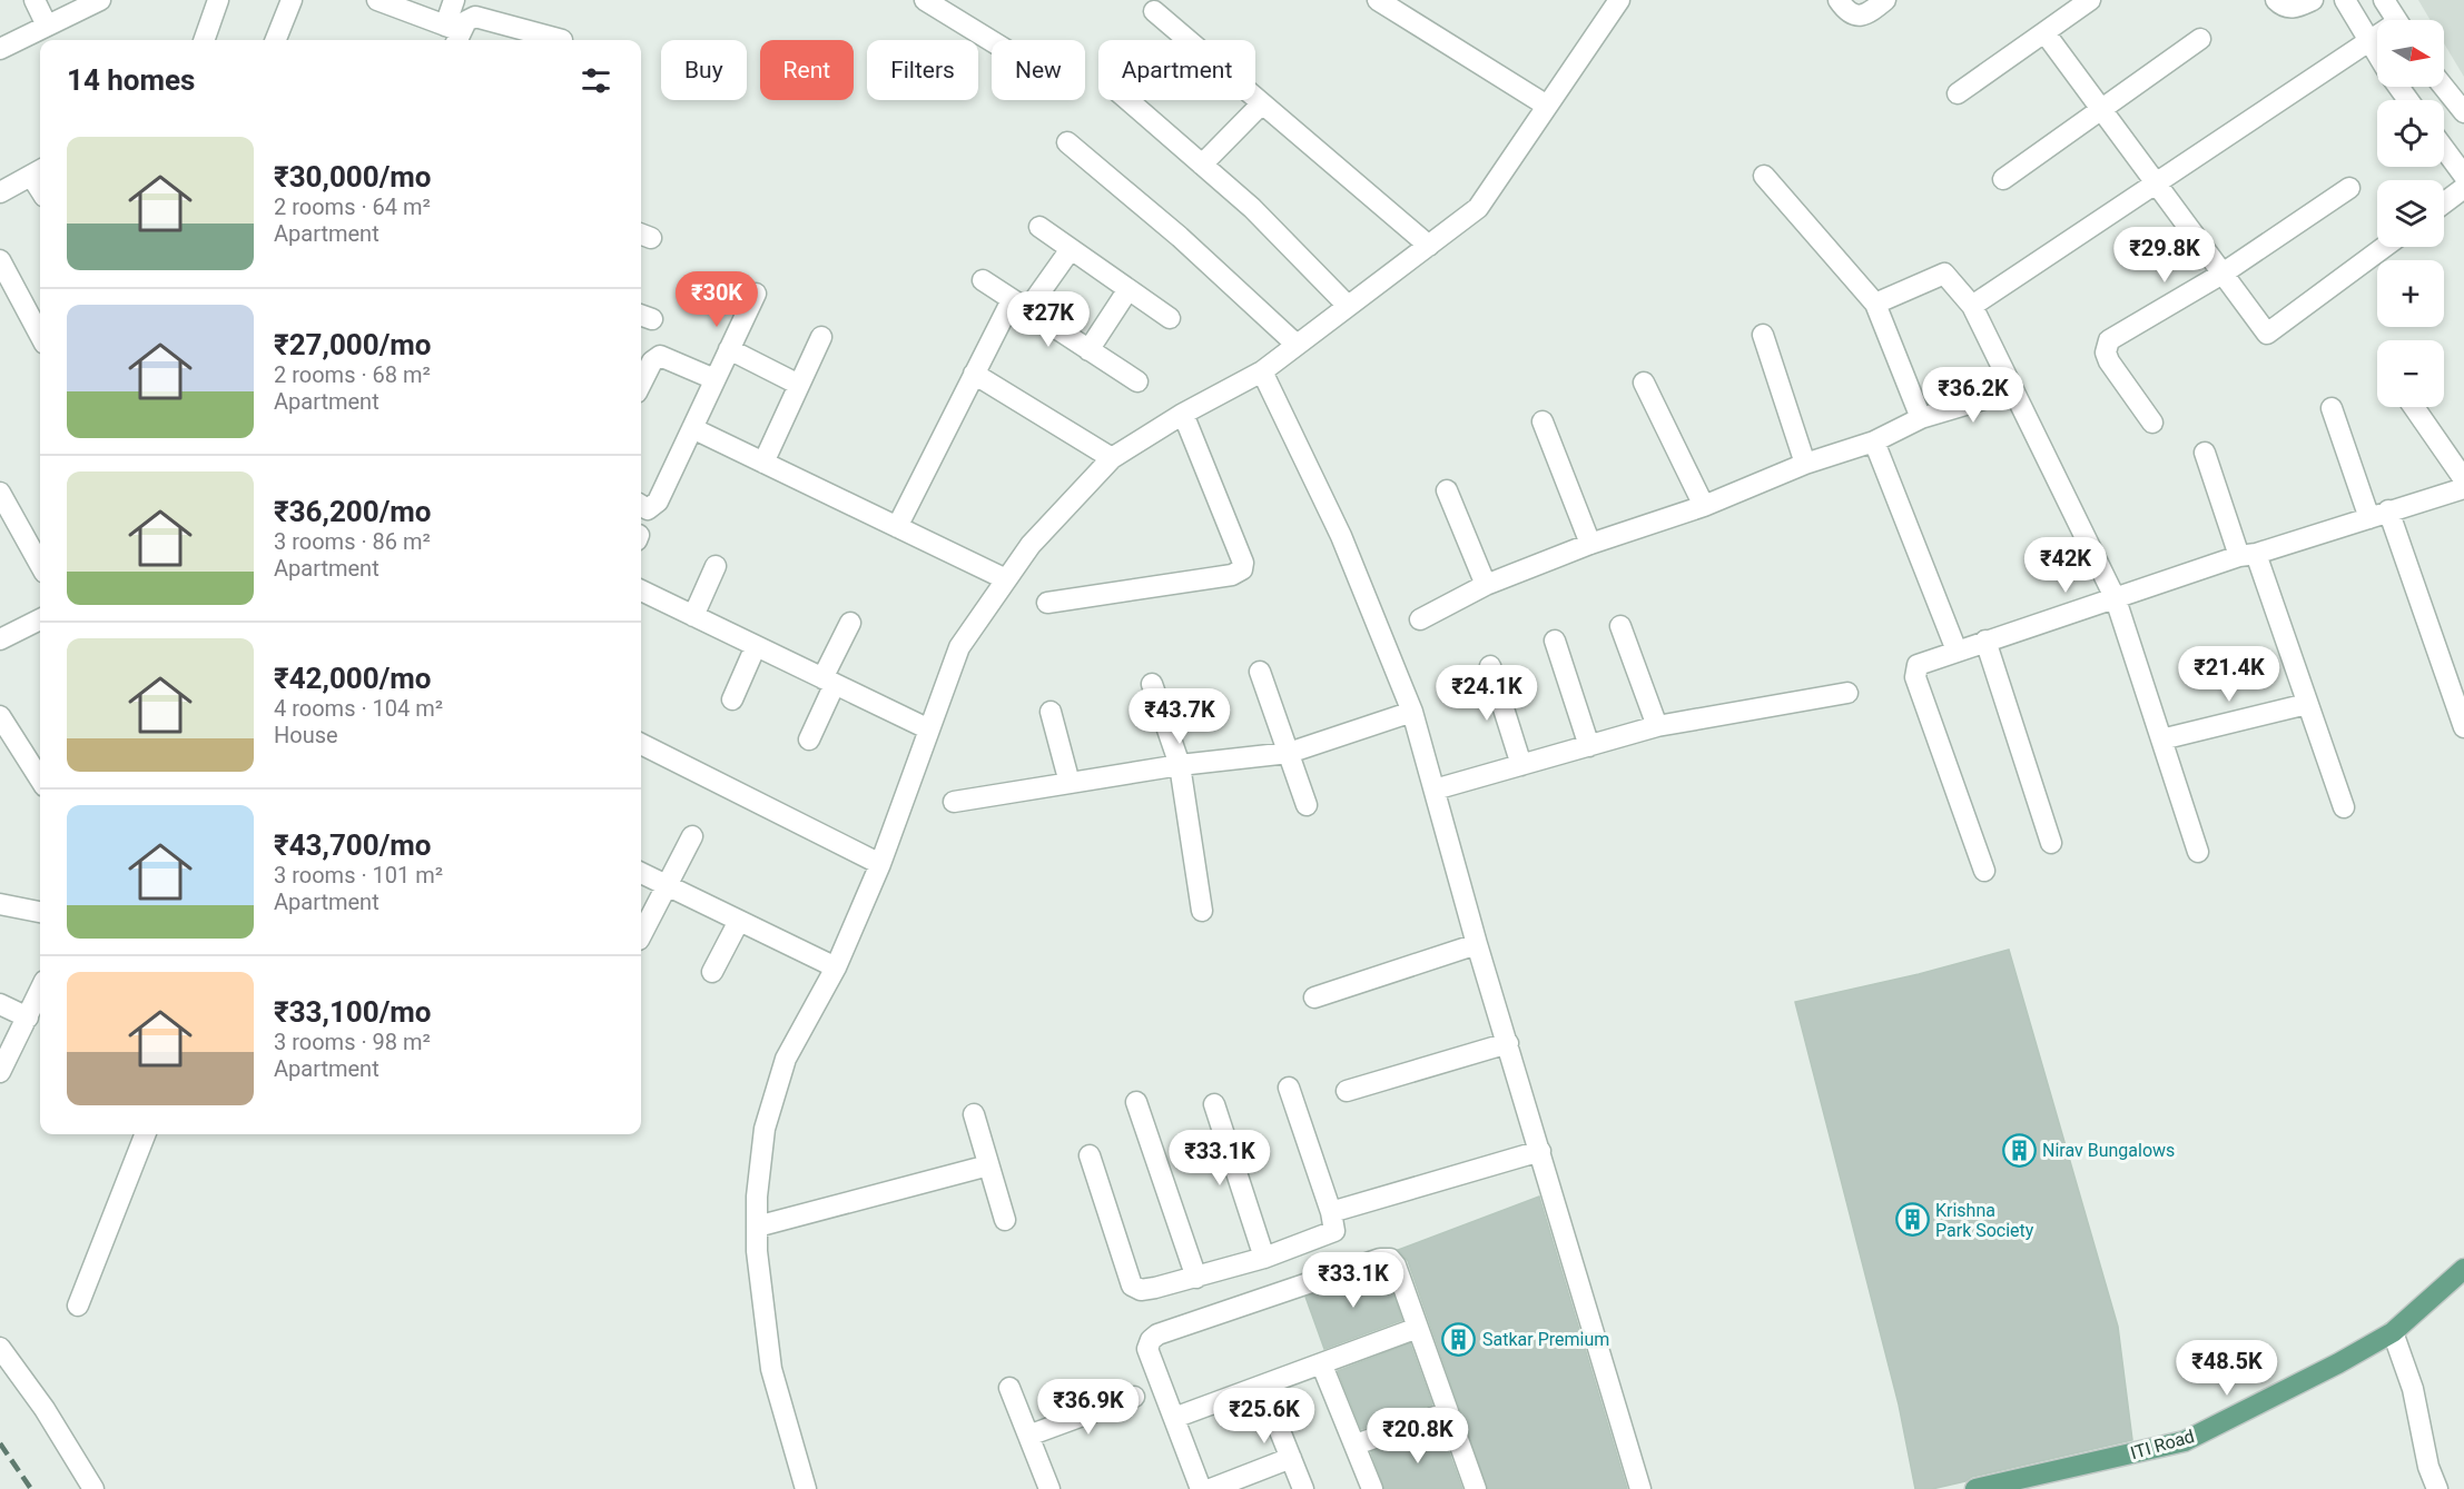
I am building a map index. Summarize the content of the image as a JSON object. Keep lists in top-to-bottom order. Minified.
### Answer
{"streets":{"main road":["ITI Road"]},"places":{"building":["Nirav Bungalows","Krishna Park Society","Satkar Premium"]},"north":"right","page":{"map_buttons":["+","−"],"chip":["Buy","Rent","Filters","New","Apartment"],"heading":"14 homes","list":[{"name":"₹30,000/mo","note":"2 rooms · 64 m² · Apartment"},{"name":"₹27,000/mo","note":"2 rooms · 68 m² · Apartment"},{"name":"₹36,200/mo","note":"3 rooms · 86 m² · Apartment"},{"name":"₹42,000/mo","note":"4 rooms · 104 m² · House"},{"name":"₹43,700/mo","note":"3 rooms · 101 m² · Apartment"},{"name":"₹33,100/mo","note":"3 rooms · 98 m² · Apartment"}],"price":["₹29.8K","₹30K","₹27K","₹36.2K","₹42K","₹21.4K","₹24.1K","₹43.7K","₹33.1K","₹33.1K","₹48.5K","₹36.9K","₹25.6K","₹20.8K"]}}
